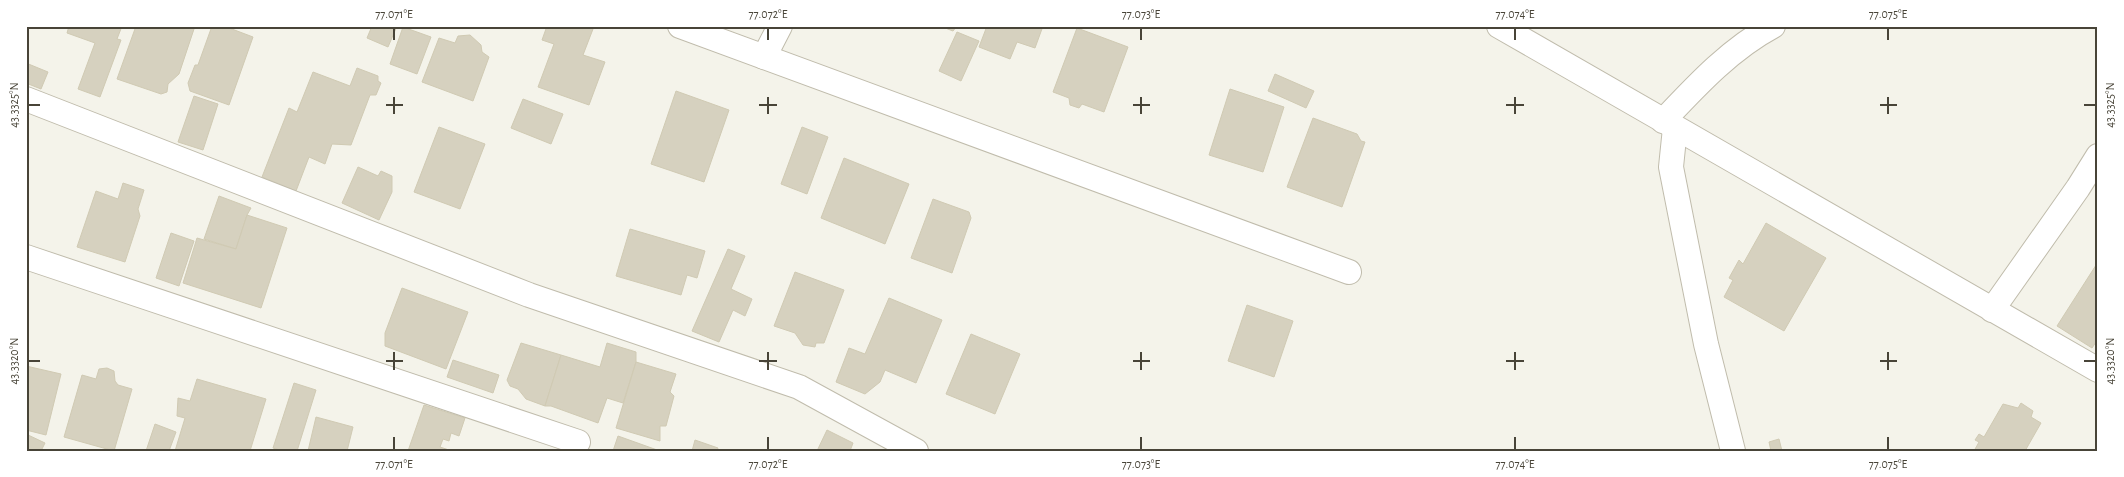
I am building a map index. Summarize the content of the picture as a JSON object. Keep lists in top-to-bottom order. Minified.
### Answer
{"coordinates":["77.071°E","77.072°E","77.073°E","77.074°E","77.075°E","43.3325°N","43.3320°N"]}
